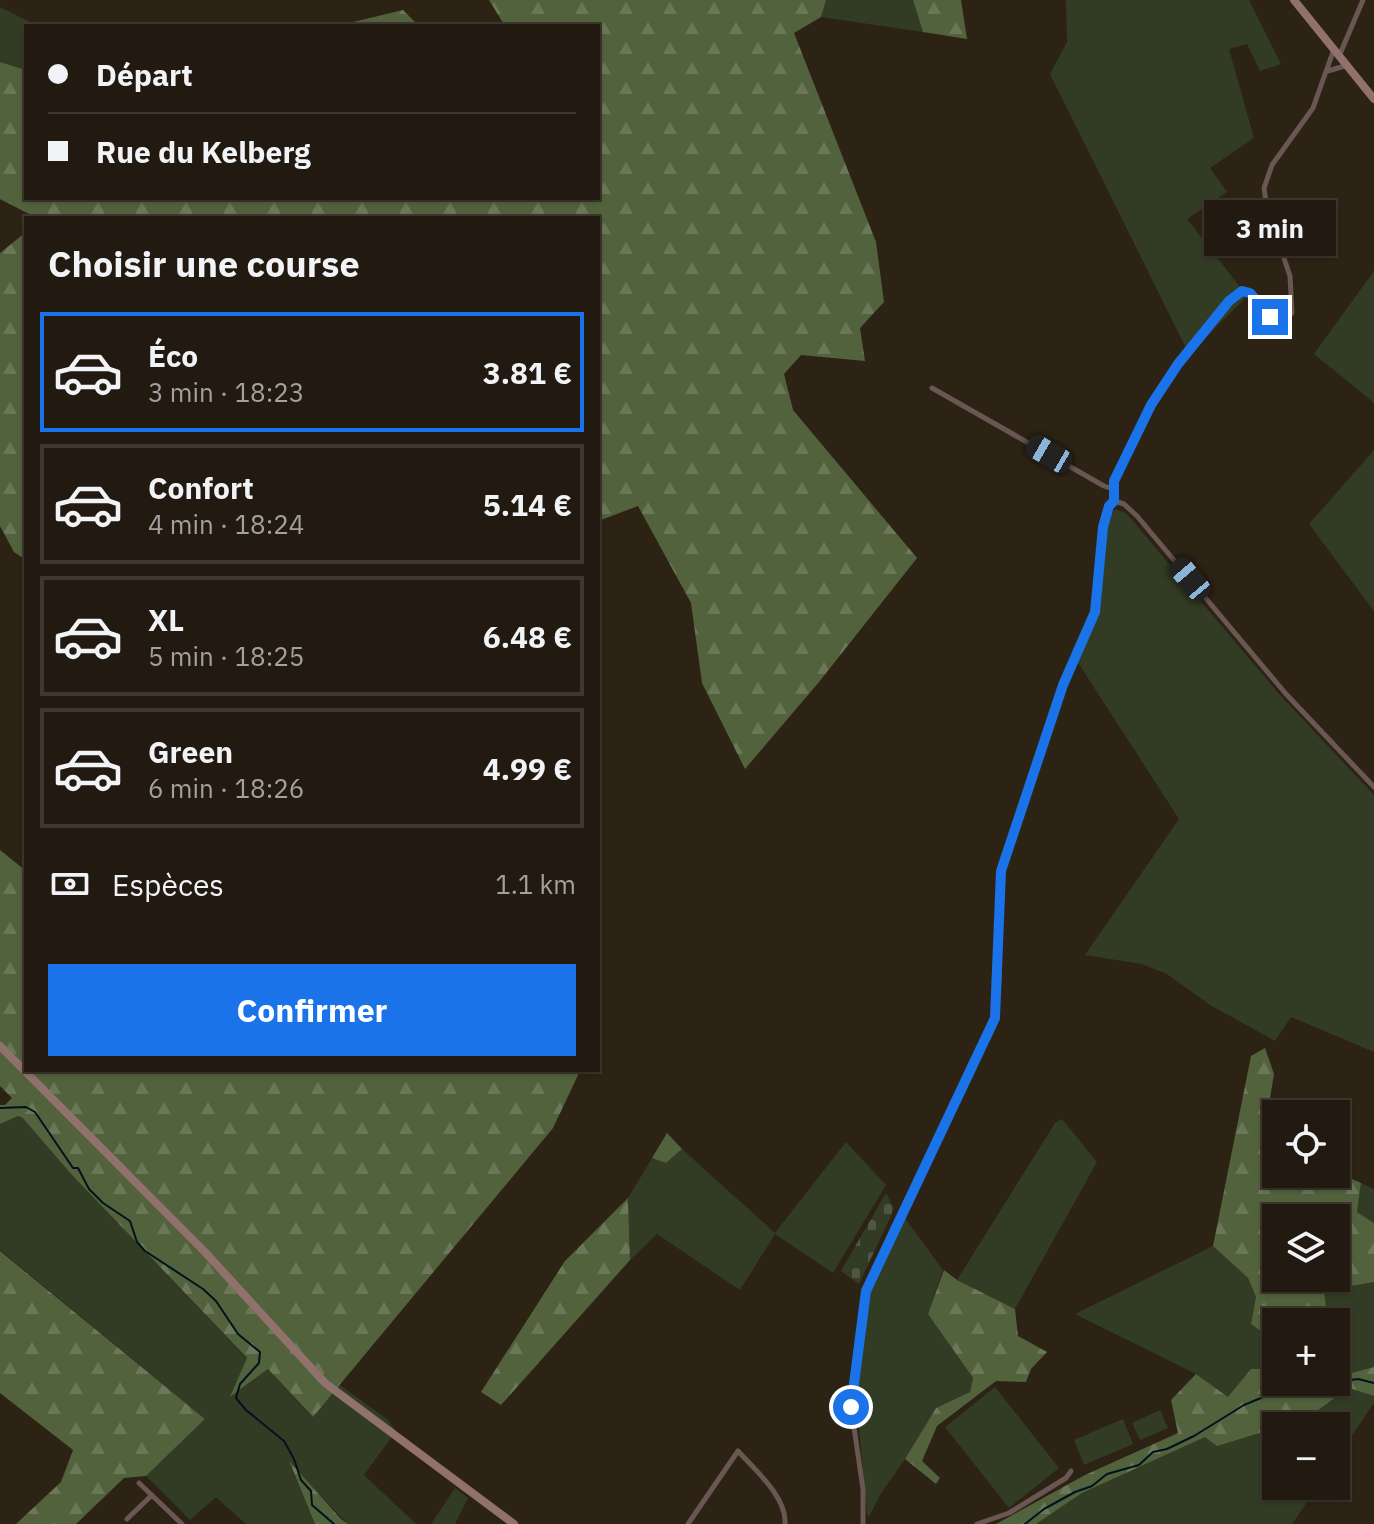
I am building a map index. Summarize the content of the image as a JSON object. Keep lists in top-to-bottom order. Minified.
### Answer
{"page":{"banner":["Départ","Rue du Kelberg"],"bubble":"3 min","heading":"Choisir une course","list":[{"name":"Éco","note":"3 min · 18:23","value":"3.81 €"},{"name":"Confort","note":"4 min · 18:24","value":"5.14 €"},{"name":"XL","note":"5 min · 18:25","value":"6.48 €"},{"name":"Green","note":"6 min · 18:26","value":"4.99 €"}],"pay":["Espèces","1.1 km"],"buttons":"Confirmer","map_buttons":["+","−"]}}
